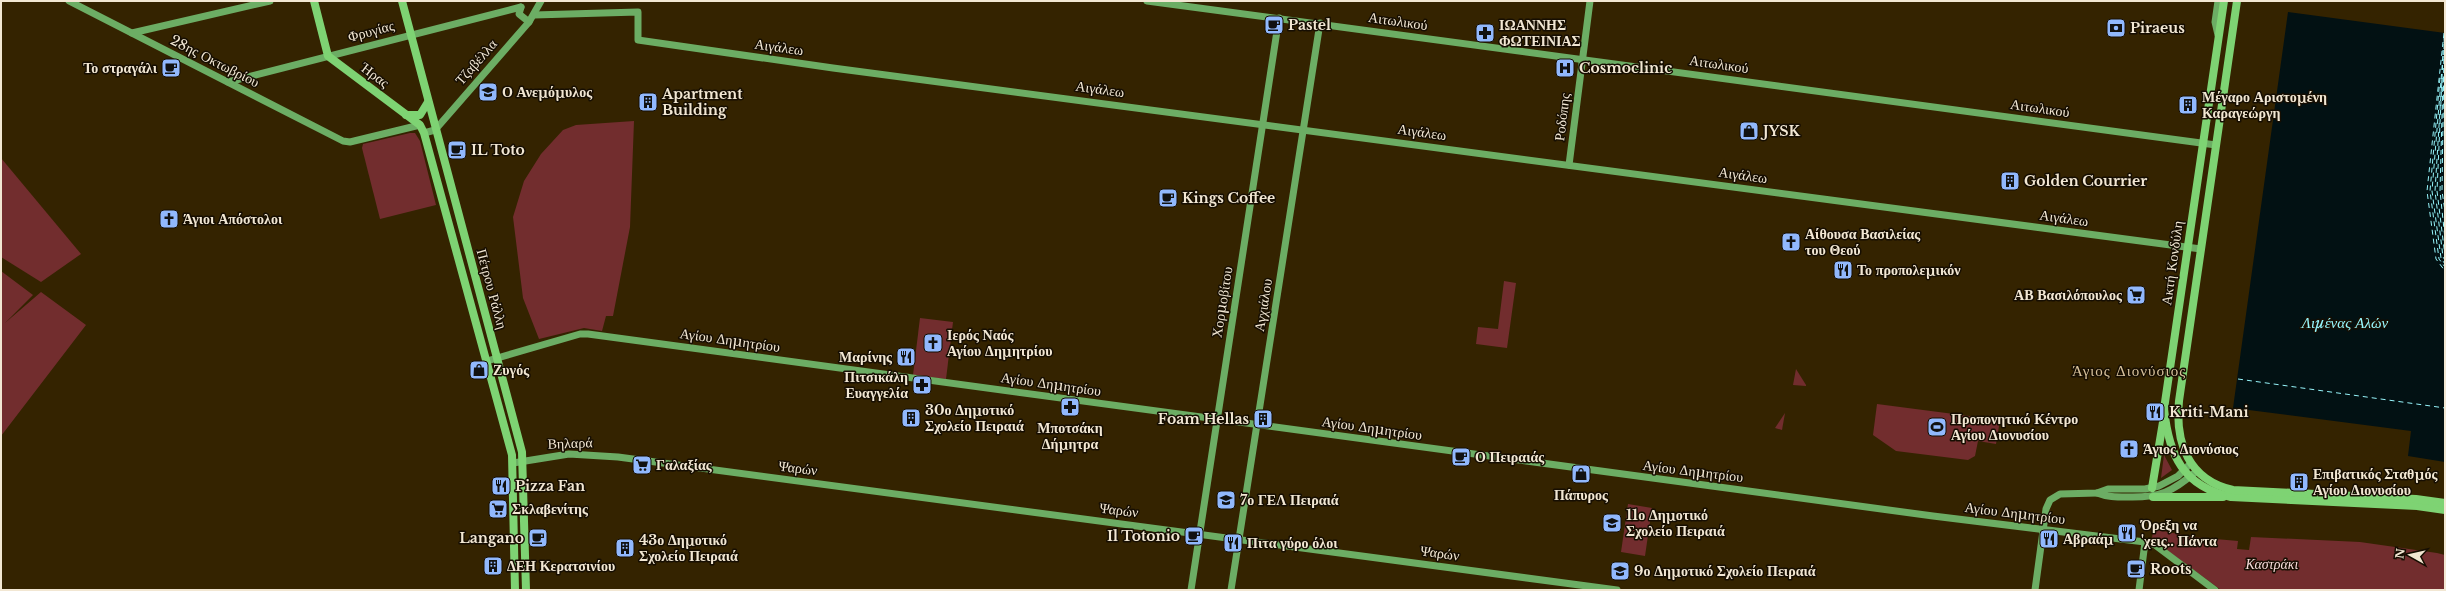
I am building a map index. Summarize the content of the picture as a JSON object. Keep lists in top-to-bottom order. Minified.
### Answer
{"streets":{"main road":["Ήρας","Ακτή Κονδύλη","Πέτρου Ράλλη"],"street":["Αιτωλικού","Φρυγίας","Αιγάλεω","28ης Οκτωβρίου","Τζαβέλλα","Ροδόπης","Χορμοβίτου","Αγχιάλου","Αγίου Δημητρίου","Βηλαρά","Ψαρών"]},"crossings":[["Αιτωλικού","Ροδόπης"],["Αιτωλικού","Ακτή Κονδύλη"],["Αιτωλικού","Χορμοβίτου"],["Αιτωλικού","Αγχιάλου"],["Φρυγίας","28ης Οκτωβρίου"],["Φρυγίας","Τζαβέλλα"],["Φρυγίας","Ήρας"],["Φρυγίας","Πέτρου Ράλλη"],["Αιγάλεω","Τζαβέλλα"],["Αιγάλεω","Ροδόπης"],["Αιγάλεω","Ακτή Κονδύλη"],["Αιγάλεω","Χορμοβίτου"],["Αιγάλεω","Αγχιάλου"],["28ης Οκτωβρίου","Πέτρου Ράλλη"],["Τζαβέλλα","Πέτρου Ράλλη"],["Πέτρου Ράλλη","Αγίου Δημητρίου"],["Πέτρου Ράλλη","Βηλαρά"],["Χορμοβίτου","Αγίου Δημητρίου"],["Χορμοβίτου","Ψαρών"],["Αγχιάλου","Αγίου Δημητρίου"],["Αγχιάλου","Ψαρών"],["Βηλαρά","Ψαρών"]],"districts":["Άγιος Διονύσιος"],"water":["Λιμένας Αλών"],"parks":["Καστράκι"],"places":{"cafe":["Pastel","Το στραγάλι","IL Toto","Kings Coffee","Ο Πειραιάς","Il Totonio","Langano","Roots"],"bank":["Piraeus"],"pharmacy":["ΙΩΑΝΝΗΣ ΦΩΤΕΙΝΙΑΣ","Πιτσικάλη Ευαγγελία","Μποτσάκη Δήμητρα"],"hospital":["Cosmoclinic"],"school or university":["Ο Ανεμόμυλος","7ο ΓΕΛ Πειραιά","11ο Δημοτικό Σχολείο Πειραιά","9ο Δημοτικό Σχολείο Πειραιά"],"building":["Apartment Building","Μέγαρο Αριστομένη Καραγεώργη","Golden Courrier","30ο Δημοτικό Σχολείο Πειραιά","Foam Hellas","Επιβατικός Σταθμός Αγίου Διονυσίου","43ο Δημοτικό Σχολείο Πειραιά","ΔΕΗ Κερατσινίου"],"shop":["JYSK","Ζυγός","Πάπυρος"],"church":["Άγιοι Απόστολοι","Αίθουσα Βασιλείας του Θεού","Ιερός Ναός Αγίου Δημητρίου","Άγιος Διονύσιος"],"restaurant":["Το προπολεμικόν","Μαρίνης","Kriti-Mani","Pizza Fan","Όρεξη να 'χεις.. Πάντα","Αβραάμ","Πιτα γύρο όλοι"],"supermarket":["ΑΒ Βασιλόπουλος","Γαλαξίας","Σκλαβενίτης"],"sports":["Προπονητικό Κέντρο Αγίου Διονυσίου"]},"north":"left"}
